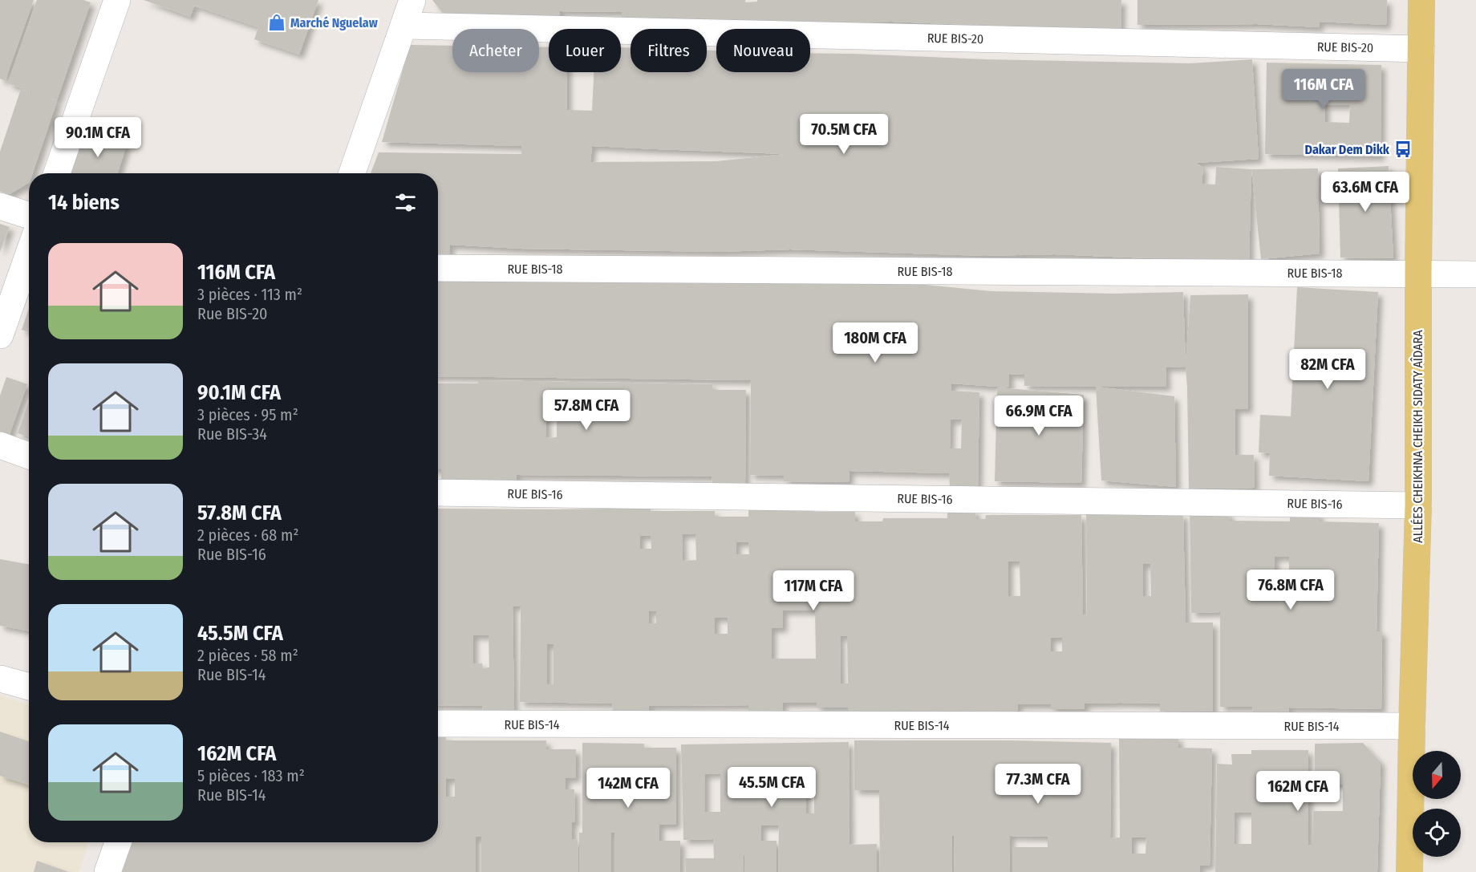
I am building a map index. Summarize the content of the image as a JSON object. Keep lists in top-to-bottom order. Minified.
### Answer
{"streets":{"main road":["ALLÉES CHEIKHNA CHEIKH SIDATY AÎDARA"],"street":["RUE BIS-20","RUE BIS-18","RUE BIS-16","RUE BIS-14"]},"crossings":[["RUE BIS-20","ALLÉES CHEIKHNA CHEIKH SIDATY AÎDARA"],["RUE BIS-18","ALLÉES CHEIKHNA CHEIKH SIDATY AÎDARA"],["ALLÉES CHEIKHNA CHEIKH SIDATY AÎDARA","RUE BIS-16"],["ALLÉES CHEIKHNA CHEIKH SIDATY AÎDARA","RUE BIS-14"]],"places":{"shop":["Marché Nguelaw"],"bus stop":["Dakar Dem Dikk"]},"north":"bottom","page":{"chip":["Acheter","Louer","Filtres","Nouveau"],"price":["116M CFA","70.5M CFA","90.1M CFA","63.6M CFA","180M CFA","82M CFA","57.8M CFA","66.9M CFA","76.8M CFA","117M CFA","77.3M CFA","45.5M CFA","142M CFA","162M CFA"],"heading":"14 biens","list":[{"name":"116M CFA","note":"3 pièces · 113 m² · Rue BIS-20"},{"name":"90.1M CFA","note":"3 pièces · 95 m² · Rue BIS-34"},{"name":"57.8M CFA","note":"2 pièces · 68 m² · Rue BIS-16"},{"name":"45.5M CFA","note":"2 pièces · 58 m² · Rue BIS-14"},{"name":"162M CFA","note":"5 pièces · 183 m² · Rue BIS-14"}]}}
